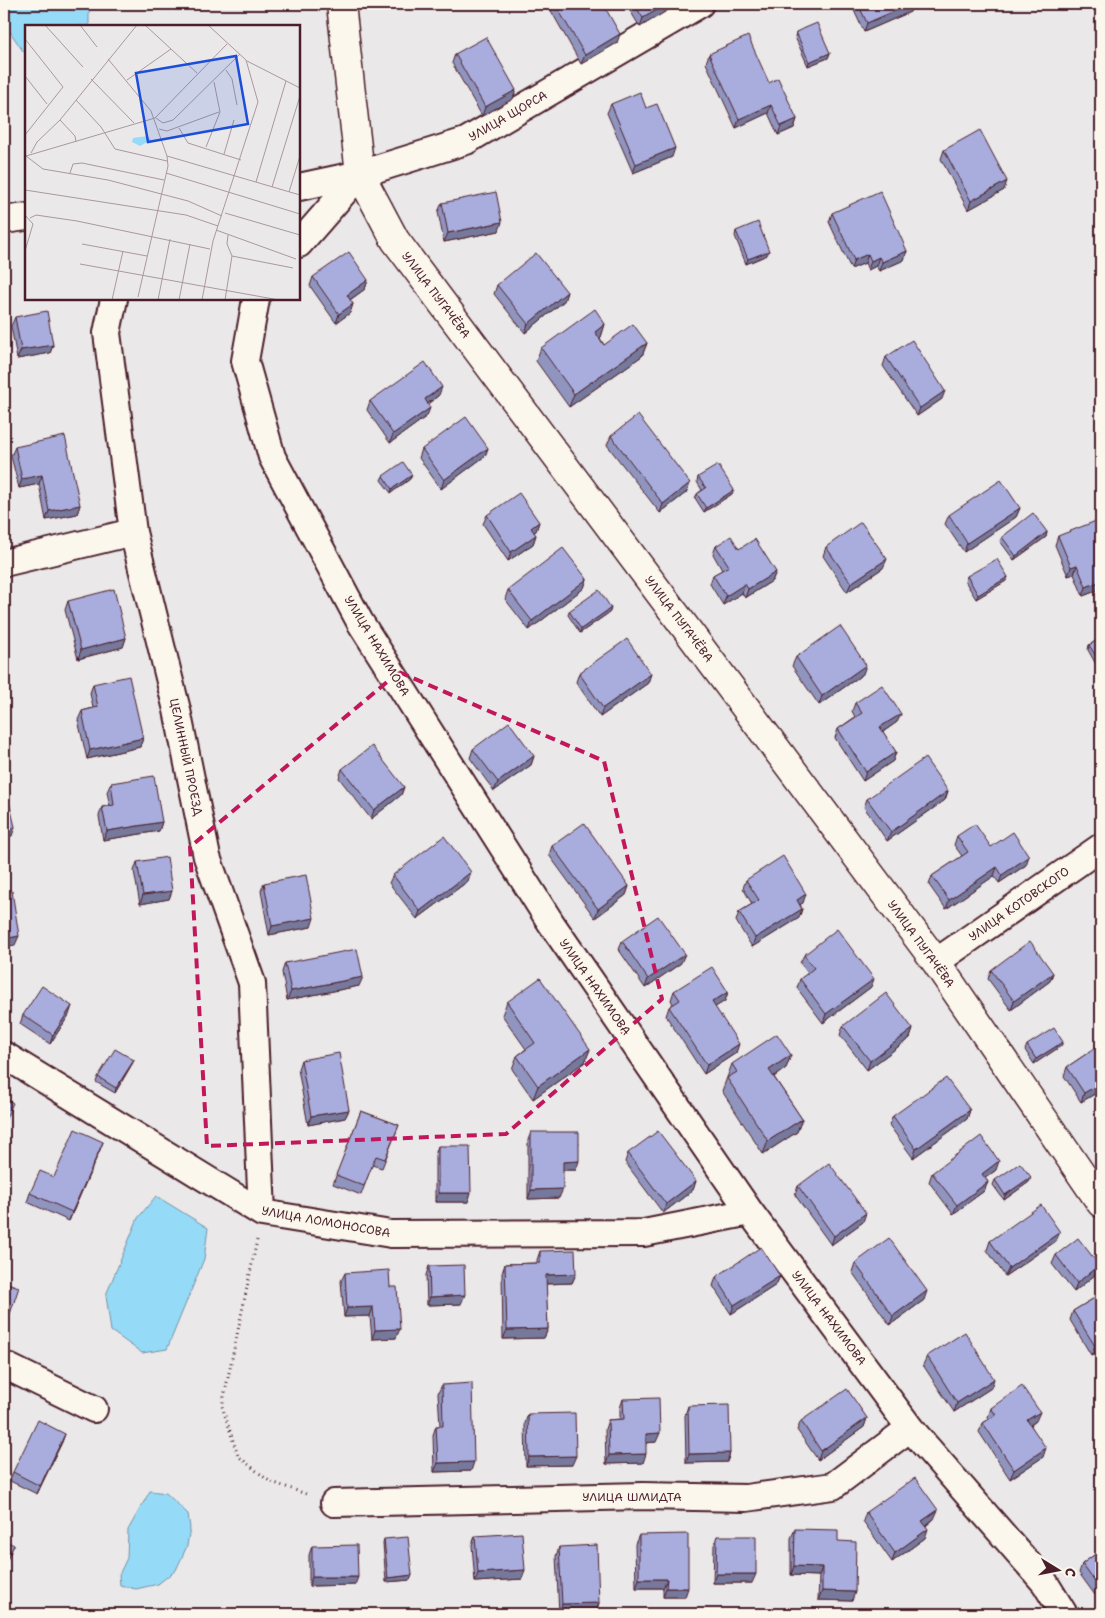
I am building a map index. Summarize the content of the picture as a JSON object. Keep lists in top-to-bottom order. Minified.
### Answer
{"streets":{"street":["УЛИЦА ЩОРСА","УЛИЦА ПУГАЧЁВА","УЛИЦА НАХИМОВА","ЦЕЛИННЫЙ ПРОЕЗД","УЛИЦА КОТОВСКОГО","УЛИЦА ЛОМОНОСОВА","УЛИЦА ШМИДТА"]},"crossings":[["УЛИЦА ЩОРСА","УЛИЦА ПУГАЧЁВА"],["УЛИЦА ПУГАЧЁВА","УЛИЦА КОТОВСКОГО"],["УЛИЦА НАХИМОВА","УЛИЦА ЛОМОНОСОВА"],["УЛИЦА НАХИМОВА","УЛИЦА ШМИДТА"],["ЦЕЛИННЫЙ ПРОЕЗД","УЛИЦА ЛОМОНОСОВА"]],"north":"right"}
